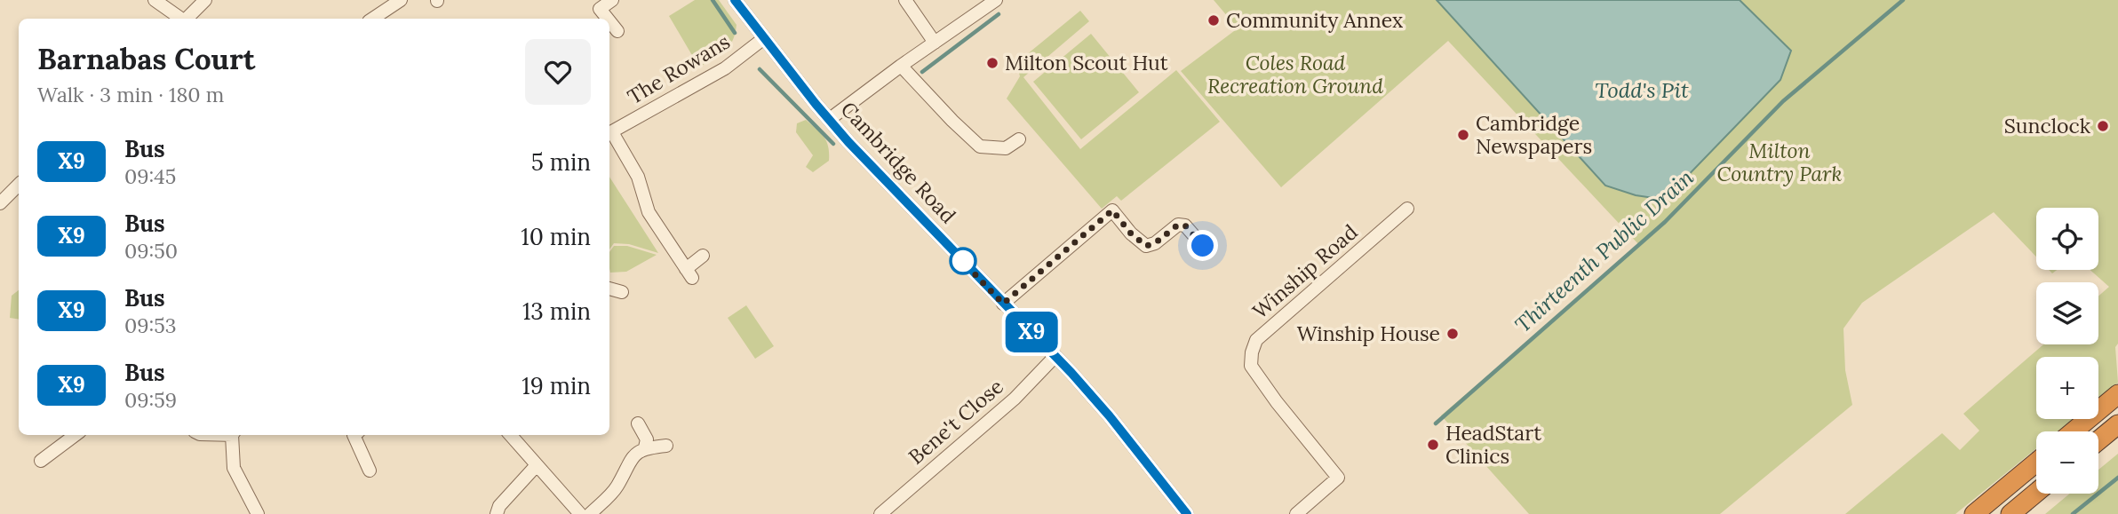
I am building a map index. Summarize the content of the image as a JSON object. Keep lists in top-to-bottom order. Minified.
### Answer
{"streets":{"street":["The Rowans","Cambridge Road","Winship Road","Bene't Close"]},"crossings":[["The Rowans","Cambridge Road"],["Cambridge Road","Bene't Close"]],"water":["Todd's Pit","Thirteenth Public Drain"],"parks":["Coles Road Recreation Ground","Milton Country Park"],"places":["Community Annex","Milton Scout Hut","Sunclock","Cambridge Newspapers","Winship House","HeadStart Clinics"],"lines":["bus line X9"],"page":{"on_map":"X9","heading":["Barnabas Court","Walk · 3 min · 180 m"],"list":[{"mark":"X9","name":"Bus","note":"09:45","value":"5 min"},{"mark":"X9","name":"Bus","note":"09:50","value":"10 min"},{"mark":"X9","name":"Bus","note":"09:53","value":"13 min"},{"mark":"X9","name":"Bus","note":"09:59","value":"19 min"}],"map_buttons":["+","−"]}}
